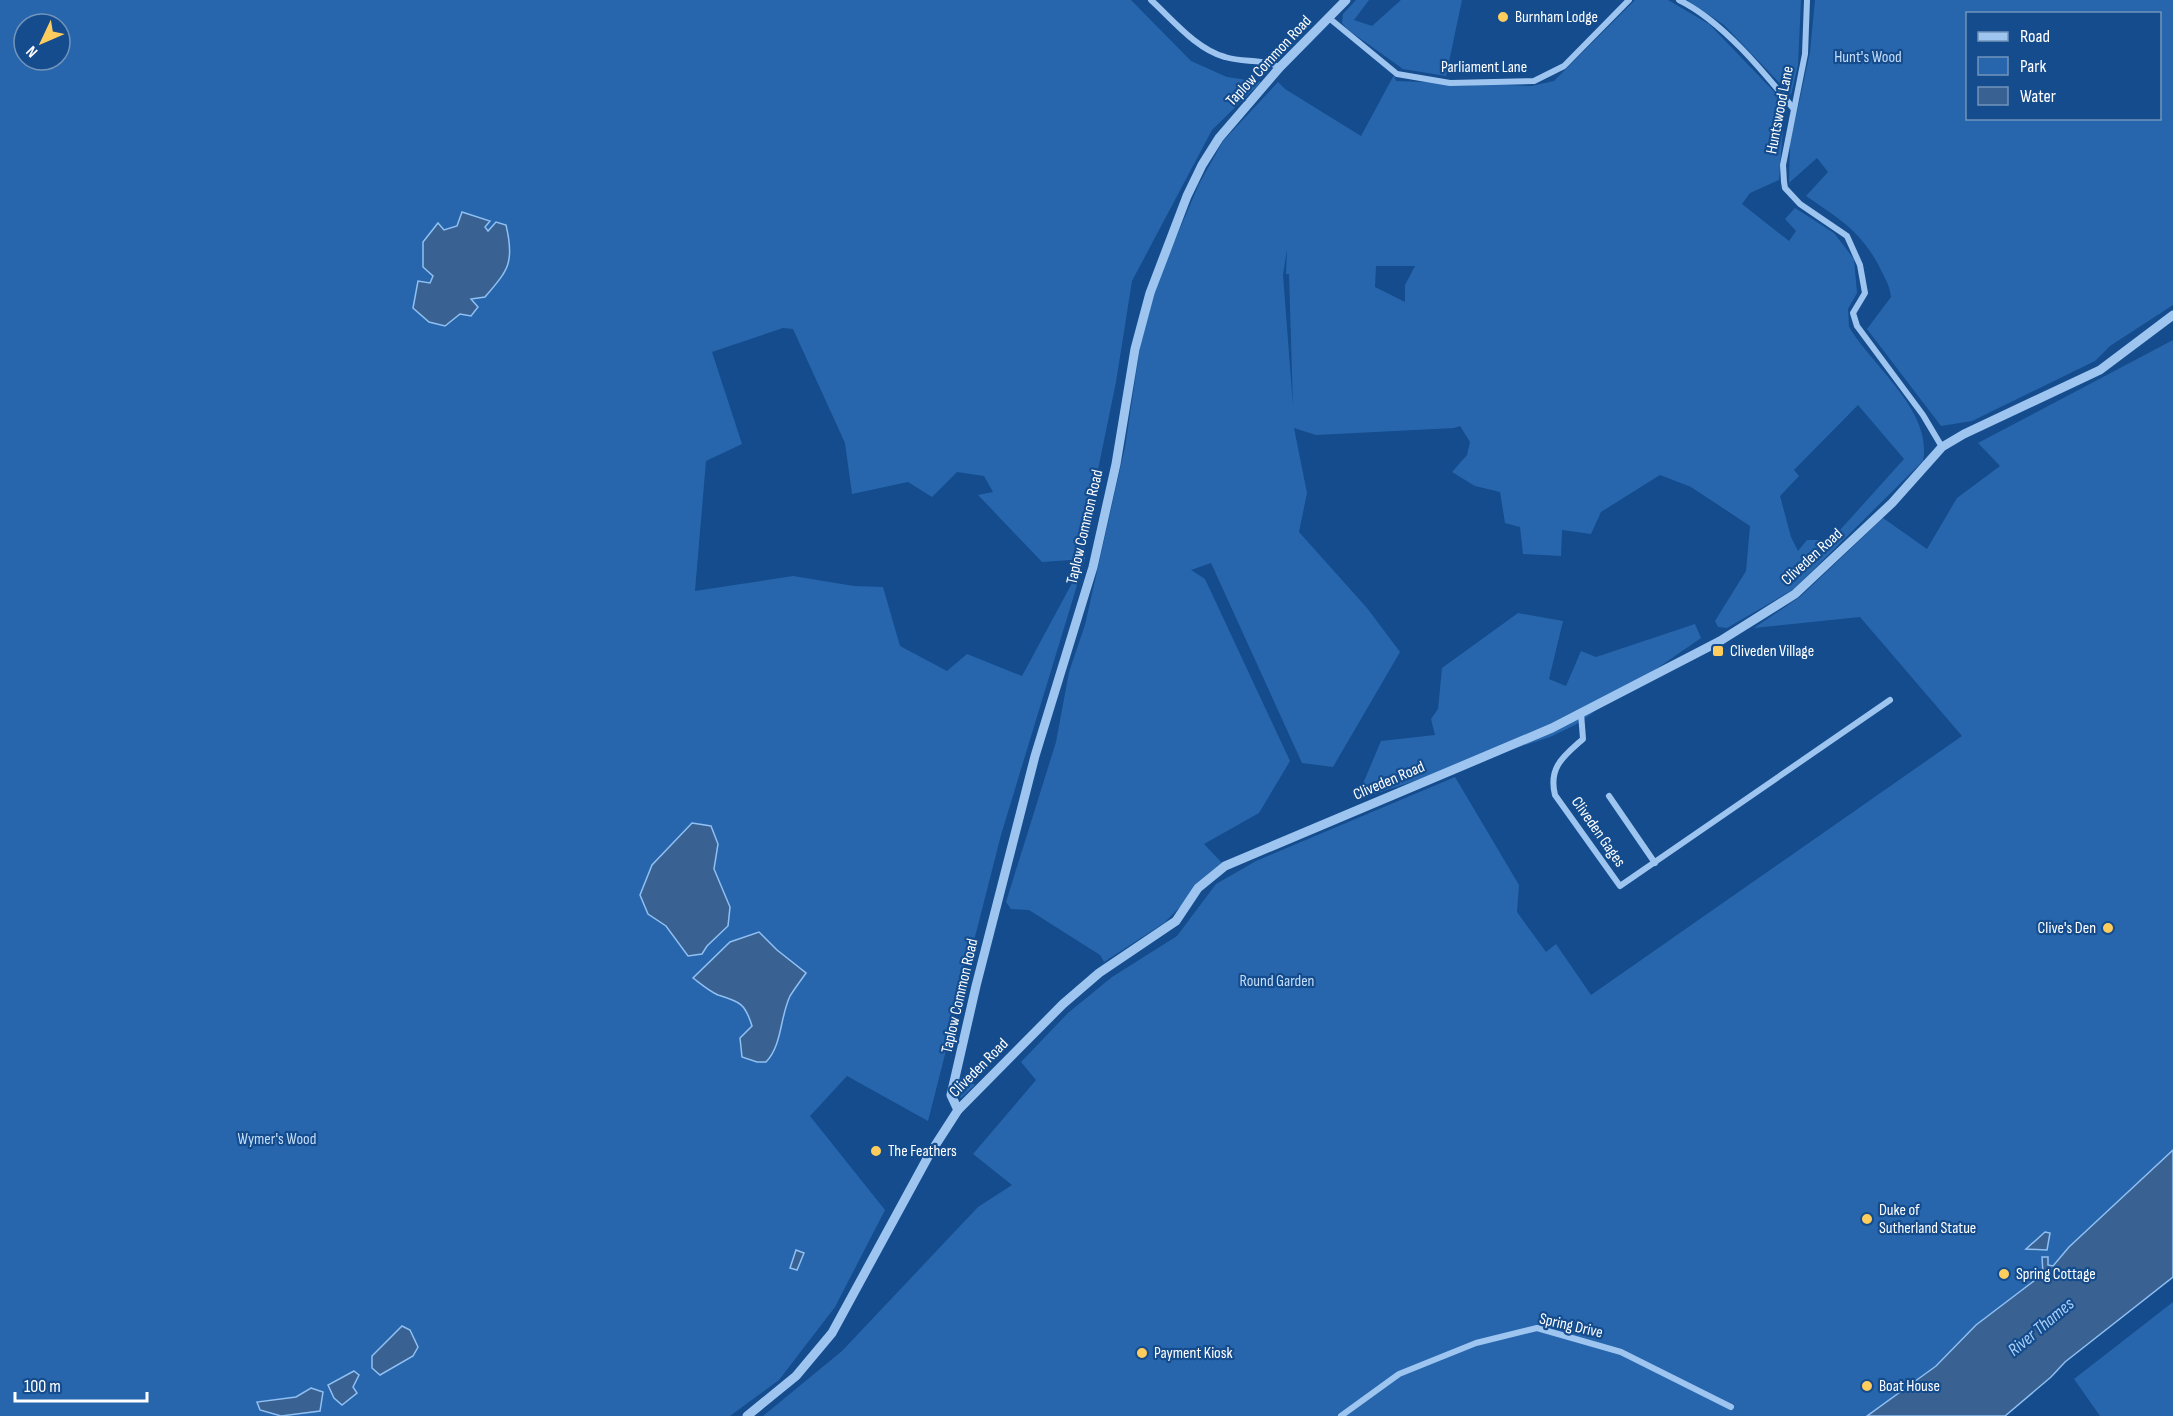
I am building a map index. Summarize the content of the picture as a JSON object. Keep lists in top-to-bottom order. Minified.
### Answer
{"streets":{"street":["Taplow Common Road","Parliament Lane","Huntswood Lane","Cliveden Road","Cliveden Gages","Spring Drive"]},"crossings":[["Taplow Common Road","Parliament Lane"],["Taplow Common Road","Cliveden Road"],["Huntswood Lane","Cliveden Road"],["Cliveden Road","Cliveden Gages"]],"water":["River Thames"],"parks":["Hunt's Wood","Round Garden","Wymer's Wood"],"places":{"other":["Burnham Lodge","Clive's Den","The Feathers","Duke of Sutherland Statue","Spring Cottage","Payment Kiosk","Boat House"],"transit":["Cliveden Village"]},"legend":["Road","Park","Water"],"scale_bar":"100 m","north":"bottom left"}
